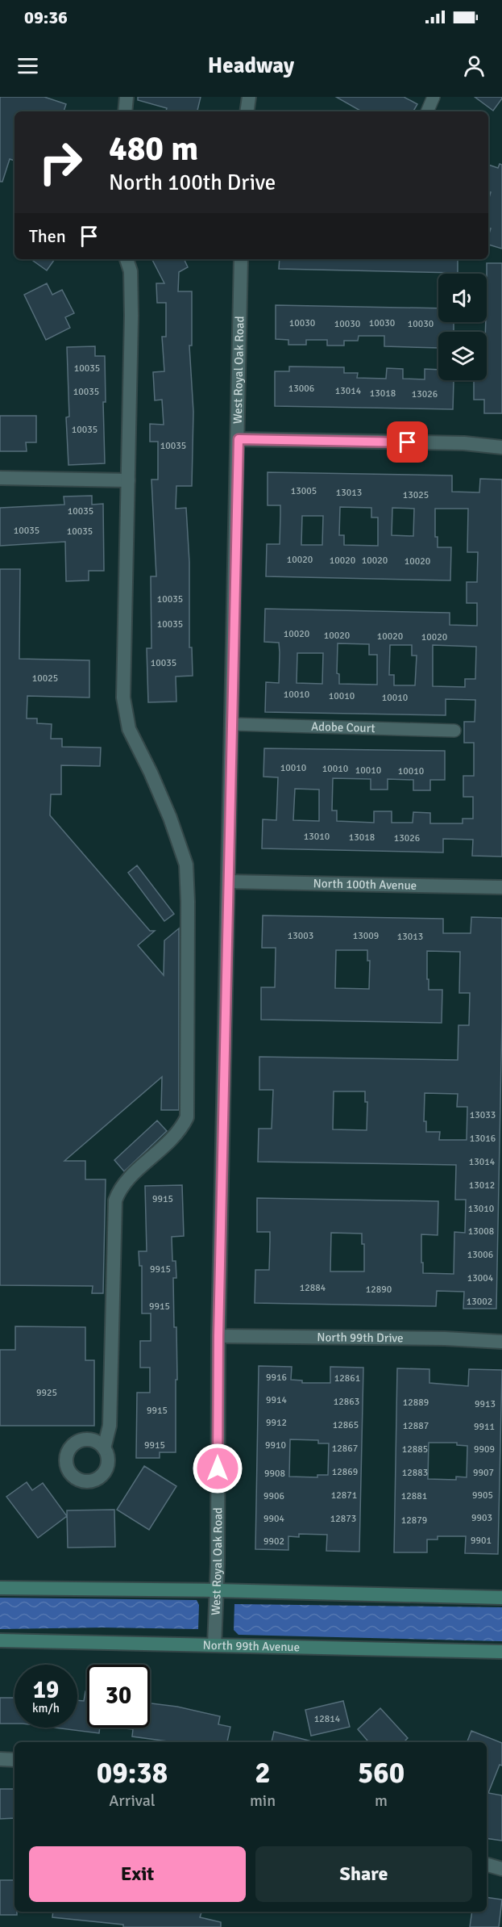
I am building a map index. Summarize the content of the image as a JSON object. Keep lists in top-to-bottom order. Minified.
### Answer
{"streets":{"main road":["North 99th Avenue"],"street":["West Royal Oak Road","Adobe Court","North 100th Avenue","North 99th Drive"]},"crossings":[["West Royal Oak Road","Adobe Court"],["West Royal Oak Road","North 100th Avenue"],["West Royal Oak Road","North 99th Drive"],["West Royal Oak Road","North 99th Avenue"]],"house_numbers":["10030","10030","10030","10030","10035","13006","13014","10035","13018","13026","10035","10035","13005","13013","13025","10035","10035","10035","10020","10020","10020","10020","10035","10035","10020","10020","10020","10020","10035","10025","10010","10010","10010","10010","10010","10010","10010","13010","13018","13026","13003","13009","13013","13033","13016","13014","13012","9915","13010","13008","13006","9915","13004","12884","12890","13002","9915","9916","12861","9925","9914","12863","12889","9913","9915","9912","12865","12887","9911","9915","9910","12867","12885","9909","12869","12883","9907","9908","12871","9905","9906","12881","9903","9904","12873","12879","9901","9902","12814"],"page":{"status":"09:36","header":"Headway","turn":["480 m","North 100th Drive"],"then":"Then","speed":"19 km/h","limit":"30","eta":["09:38","Arrival","2","min","560","m"],"buttons":["Exit","Share"]}}
